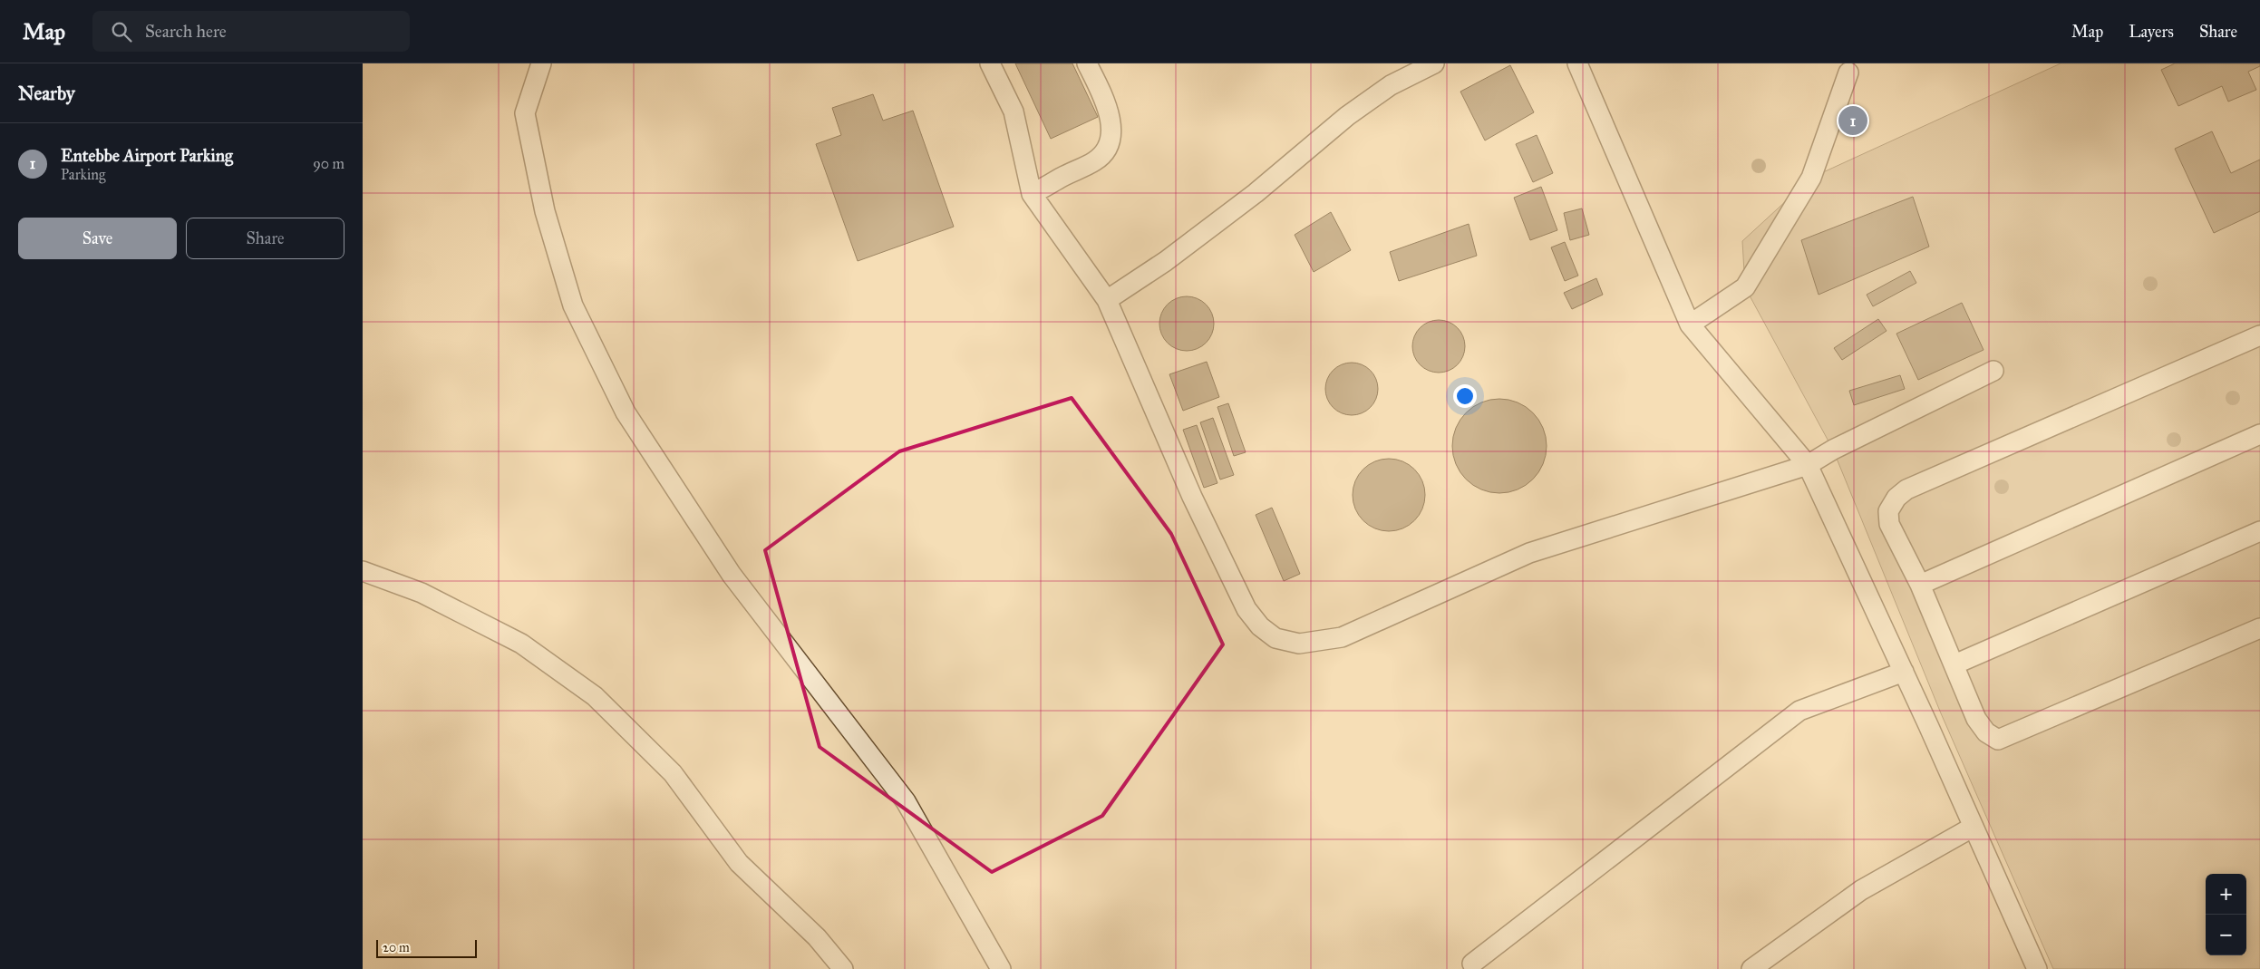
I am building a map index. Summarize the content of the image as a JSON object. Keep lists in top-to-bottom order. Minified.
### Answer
{"scale_bar":"20 m","page":{"header":"Map","search":"Search here","nav":["Map","Layers","Share"],"heading":"Nearby","pins":"1","list":[{"mark":"1","name":"Entebbe Airport Parking","note":"Parking","value":"90 m"}],"buttons":["Save","Share"],"map_buttons":["+","−"],"scale":"20 m"}}
